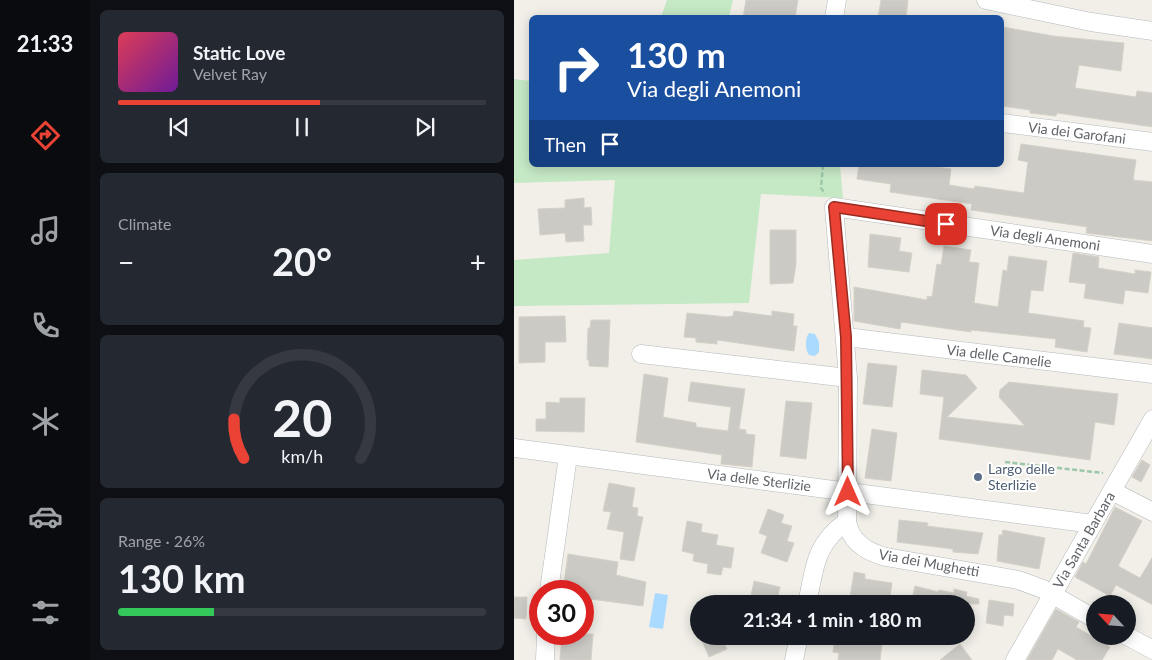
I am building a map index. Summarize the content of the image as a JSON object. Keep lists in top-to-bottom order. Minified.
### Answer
{"streets":{"street":["Via dei Garofani","Via degli Anemoni","Via delle Camelie","Via delle Sterlizie","Via Santa Barbara","Via dei Mughetti"]},"crossings":[["Via delle Sterlizie","Via Santa Barbara"],["Via Santa Barbara","Via dei Mughetti"]],"places":["Largo delle Sterlizie"],"north":"top left","page":{"tabs":"21:33","turn":["130 m","Via degli Anemoni"],"song":["Static Love","Velvet Ray"],"then":"Then","tile":["Climate",["Range · 26%","130 km"]],"heat":["−","20°","+"],"limit":"30","trip":"21:34 · 1 min · 180 m","gauge":["20","km/h"]}}
